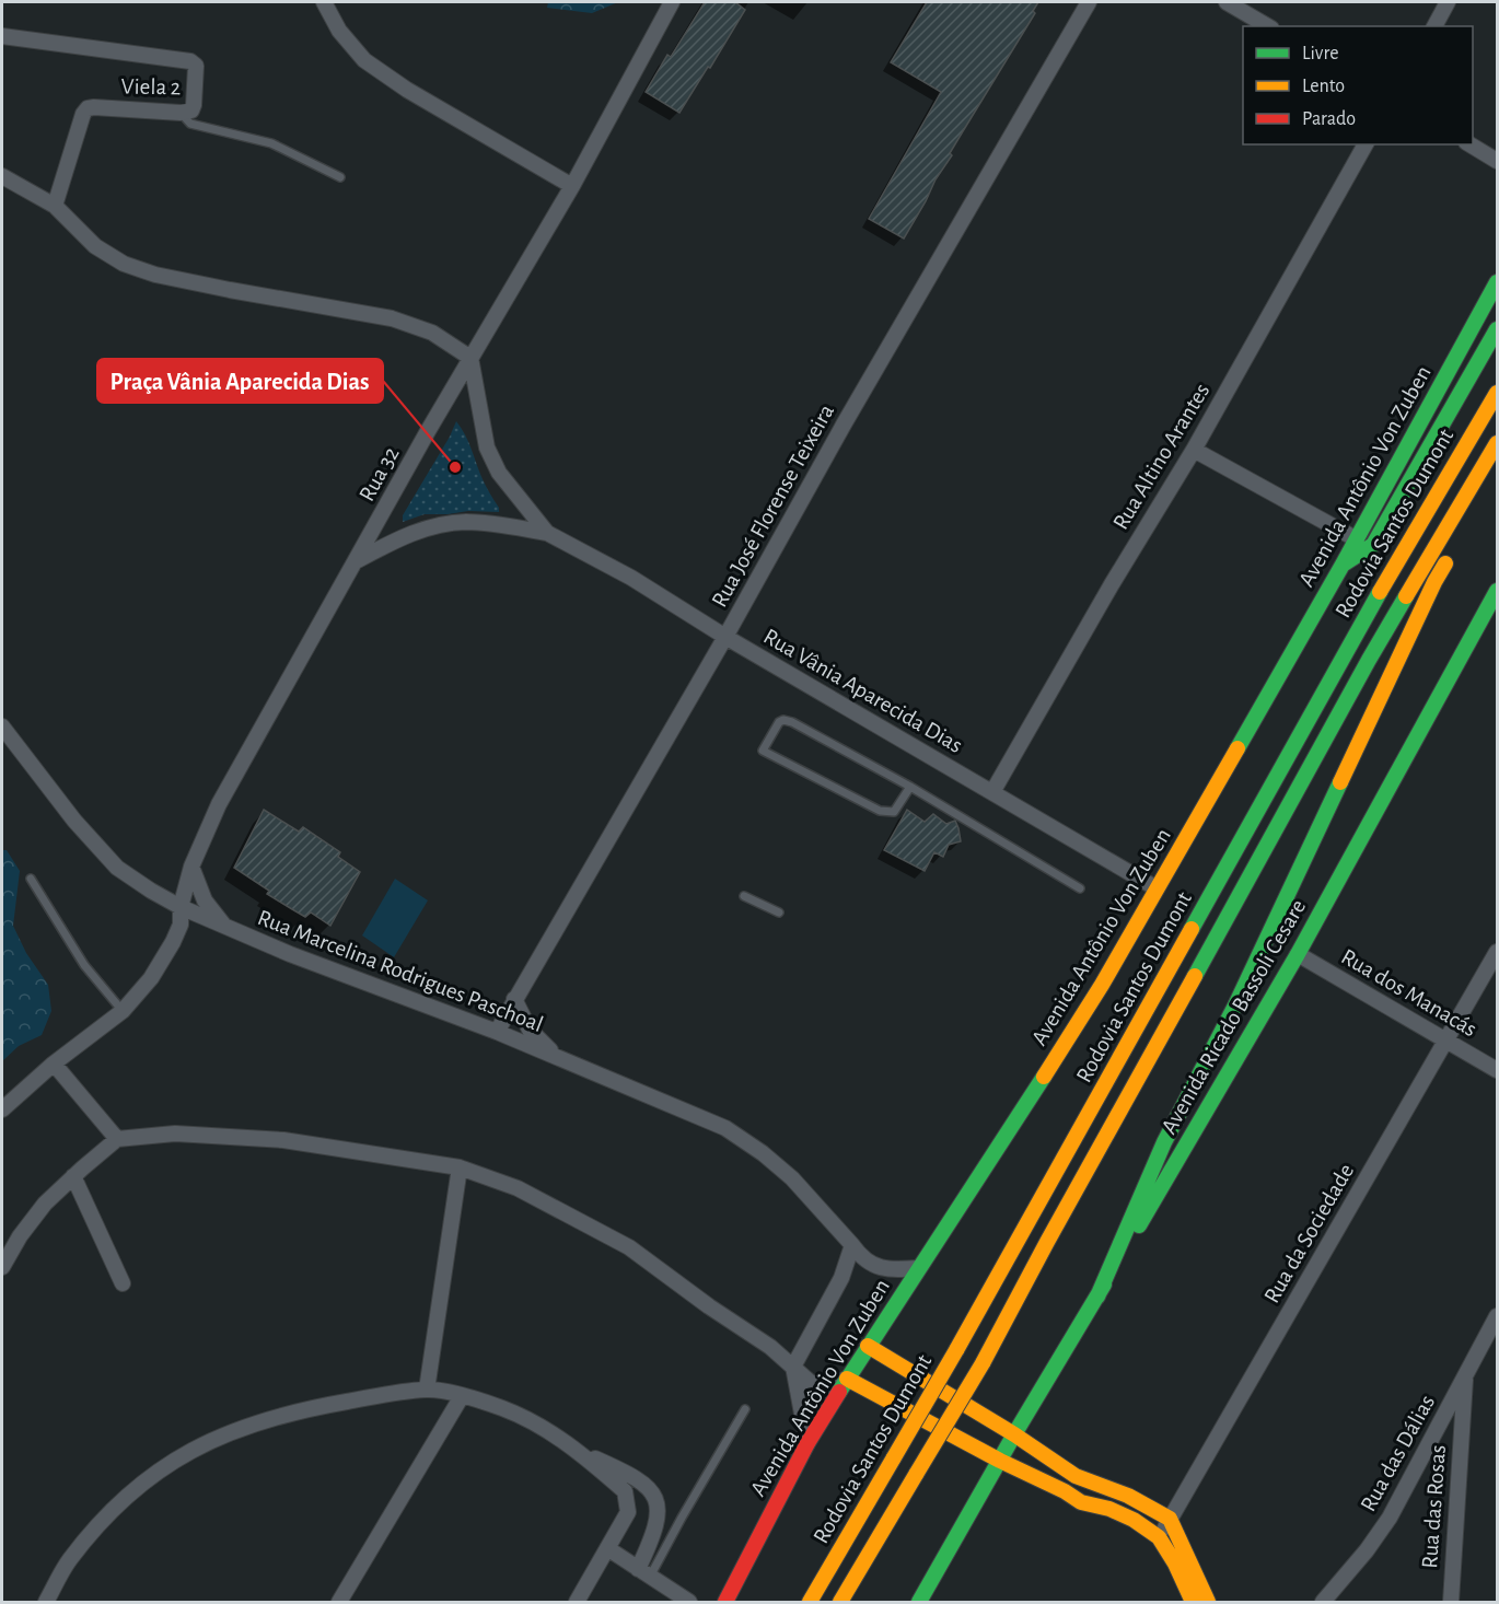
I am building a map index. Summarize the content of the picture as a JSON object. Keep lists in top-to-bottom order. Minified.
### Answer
{"streets":{"main road":["Avenida Antônio Von Zuben","Rodovia Santos Dumont","Avenida Ricado Bassoli Cesare"],"street":["Viela 2","Rua Altino Arantes","Rua 32","Rua José Florense Teixeira","Rua Vânia Aparecida Dias","Rua Marcelina Rodrigues Paschoal","Rua dos Manacás","Rua da Sociedade","Rua das Dálias","Rua das Rosas"]},"crossings":[["Rua Altino Arantes","Rua Vânia Aparecida Dias"],["Rua 32","Rua Vânia Aparecida Dias"],["Rua 32","Rua Marcelina Rodrigues Paschoal"],["Avenida Antônio Von Zuben","Rua Vânia Aparecida Dias"],["Avenida Antônio Von Zuben","Rua Marcelina Rodrigues Paschoal"],["Rua José Florense Teixeira","Rua Vânia Aparecida Dias"],["Rua José Florense Teixeira","Rua Marcelina Rodrigues Paschoal"],["Rua dos Manacás","Avenida Ricado Bassoli Cesare"],["Rua dos Manacás","Rua da Sociedade"],["Rua das Dálias","Rua das Rosas"]],"places":["Praça Vânia Aparecida Dias"],"legend":["Livre","Lento","Parado"]}
